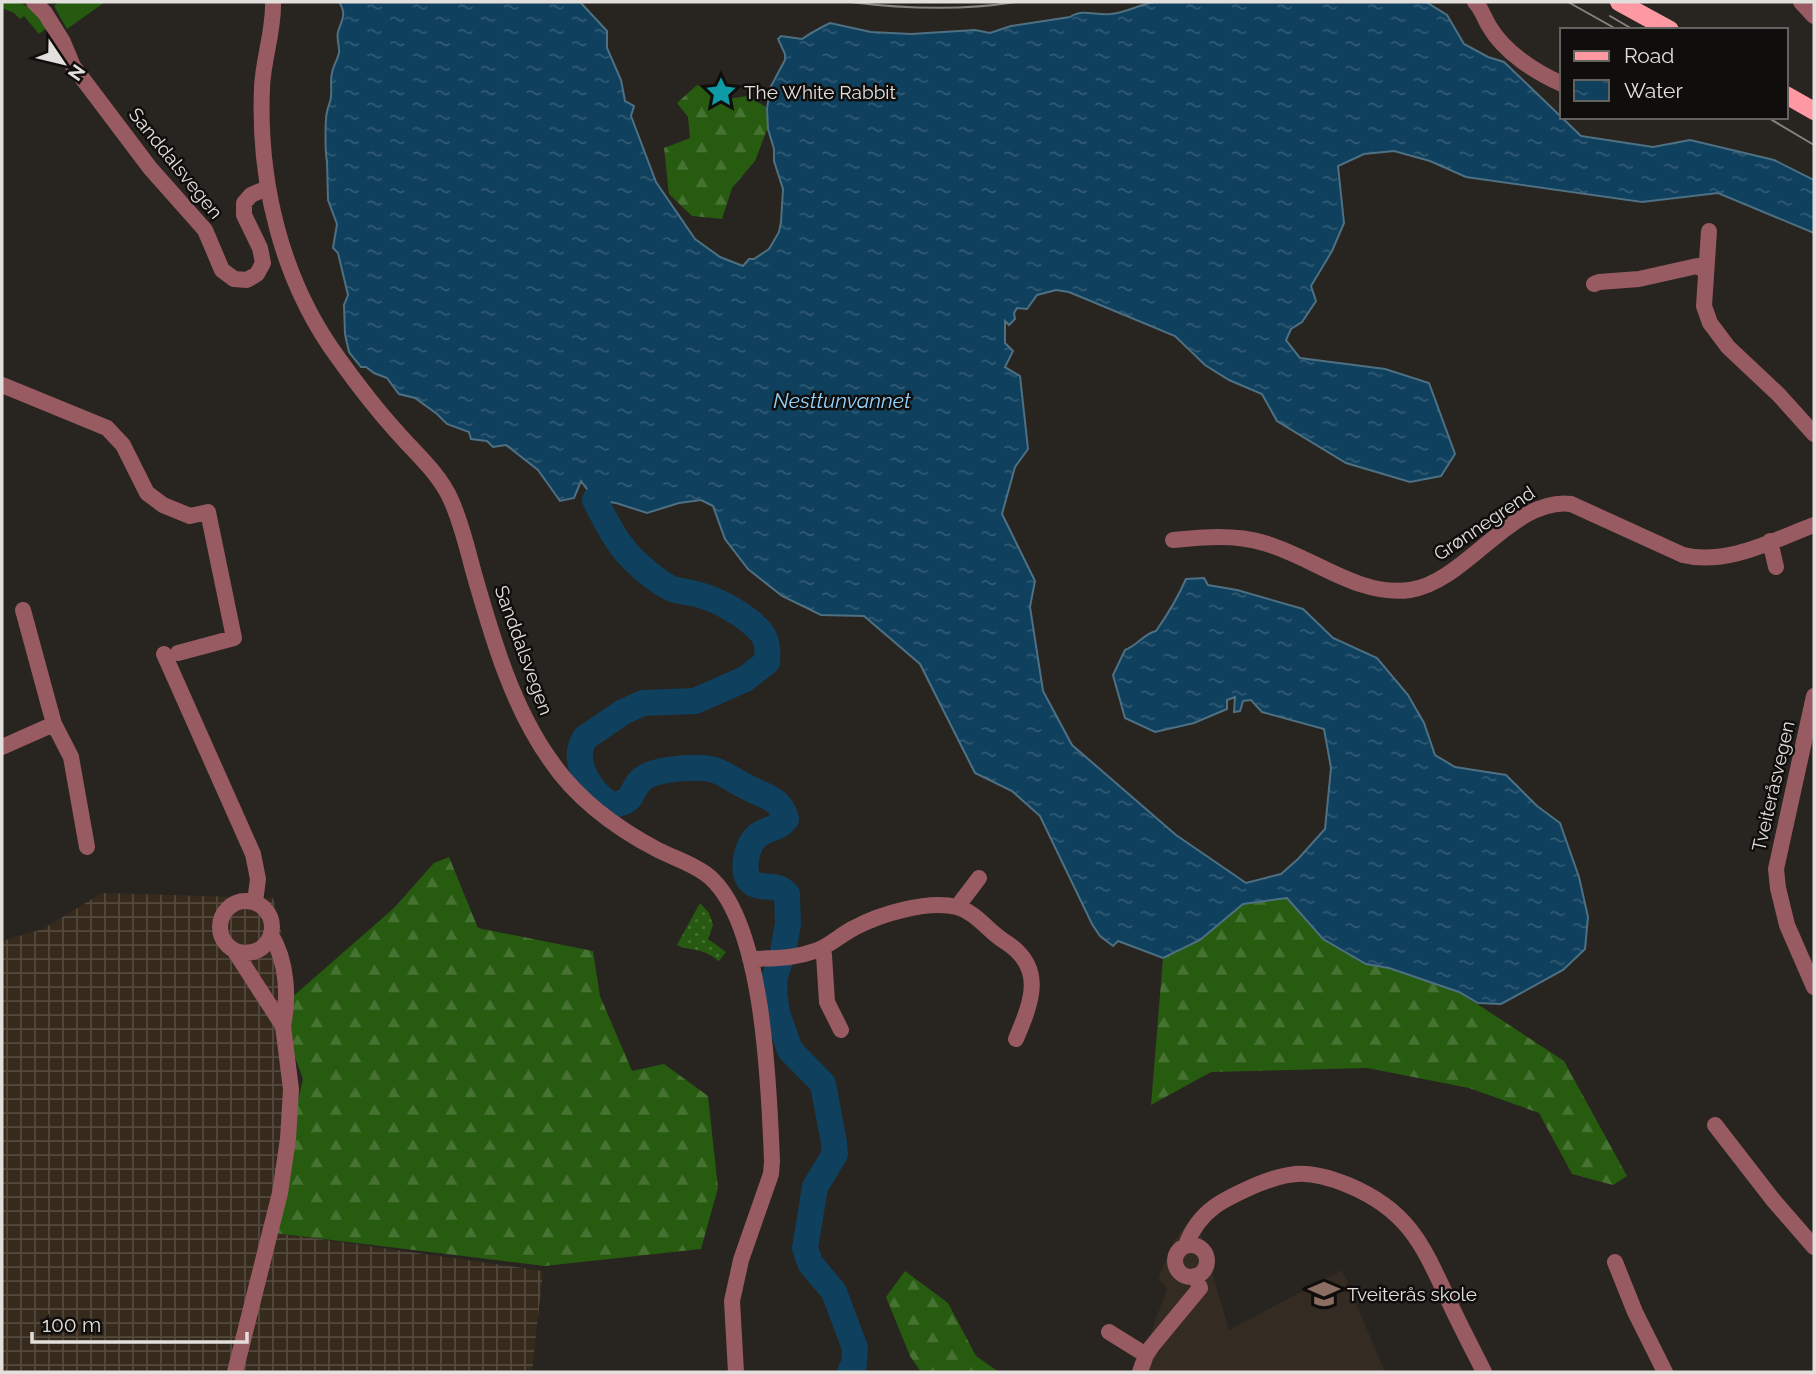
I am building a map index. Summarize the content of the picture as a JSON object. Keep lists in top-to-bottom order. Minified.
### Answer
{"streets":{"street":["Sanddalsvegen","Grønnegrend","Tveiteråsvegen"]},"water":["Nesttunvannet"],"places":{"place":["The White Rabbit"],"school or university":["Tveiterås skole"]},"legend":["Road","Water"],"scale_bar":"100 m","north":"bottom right"}
